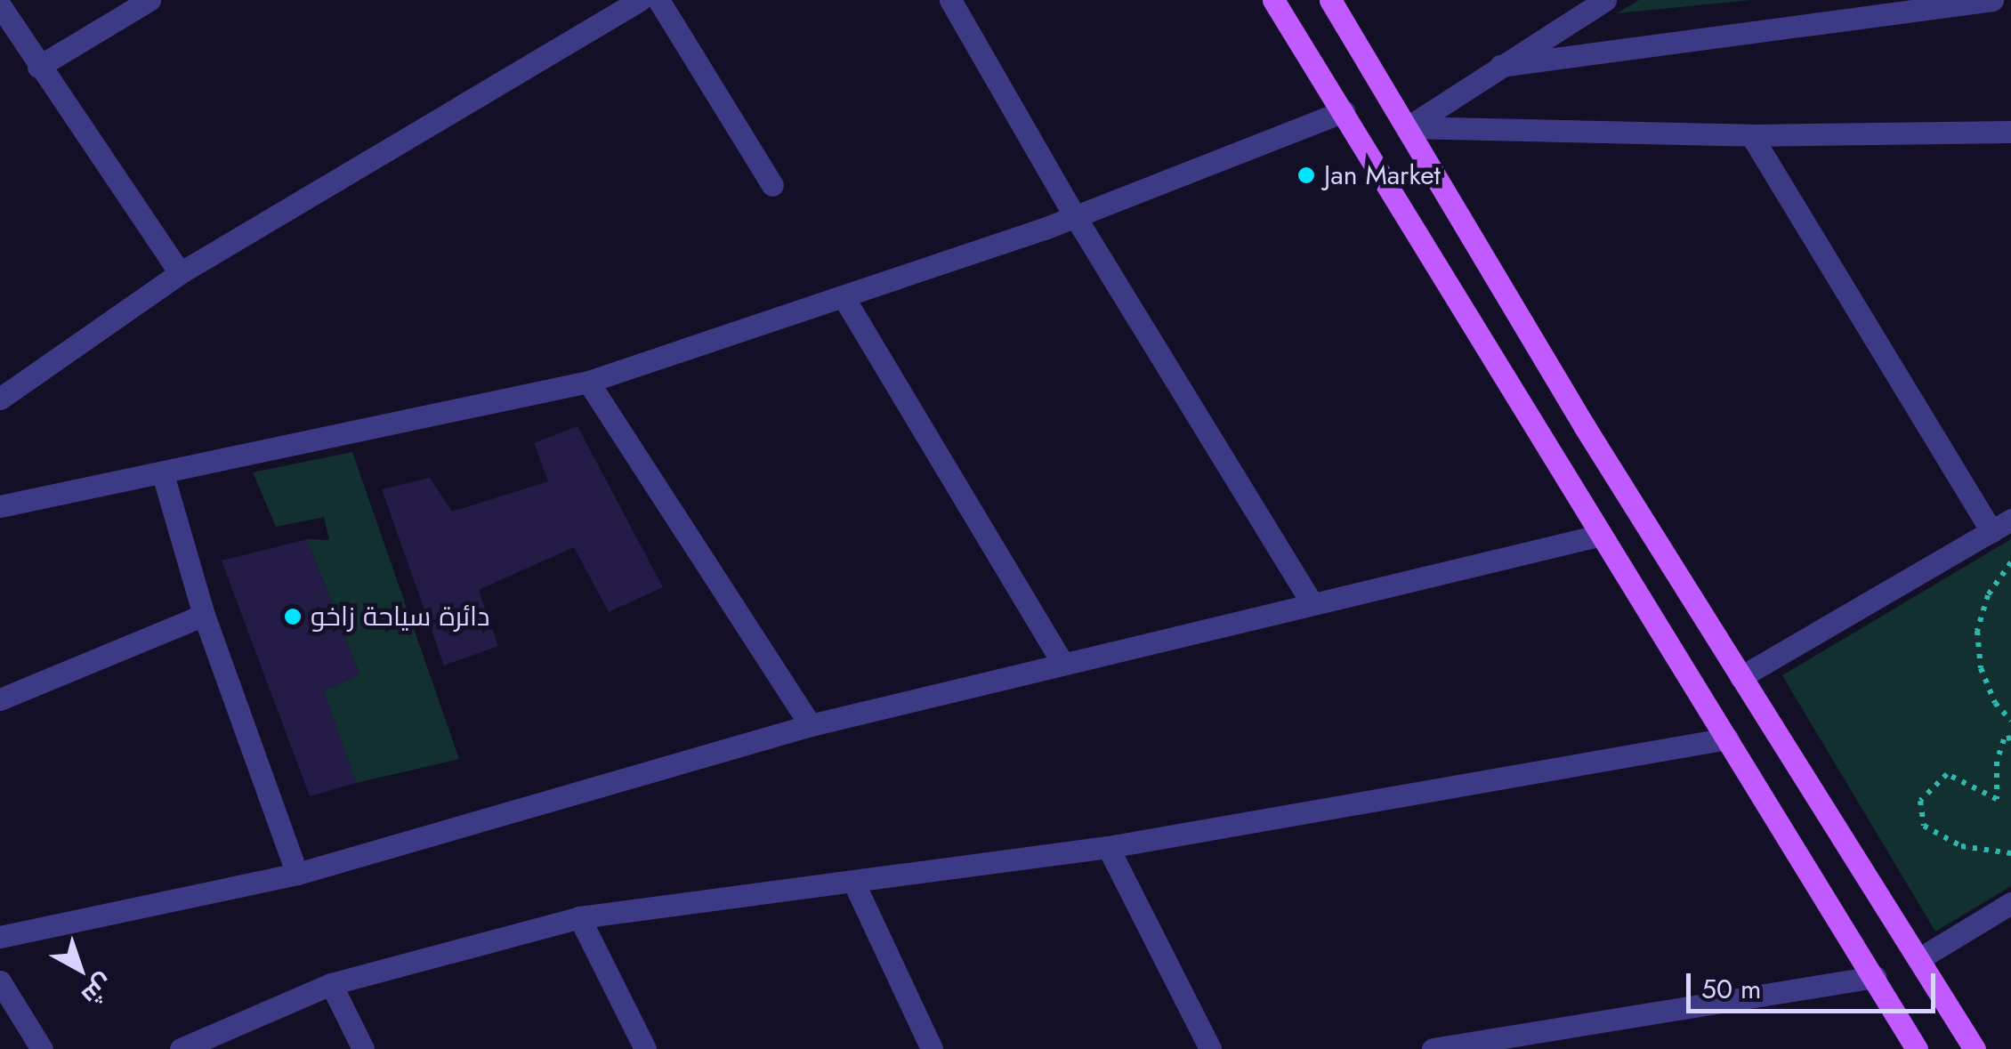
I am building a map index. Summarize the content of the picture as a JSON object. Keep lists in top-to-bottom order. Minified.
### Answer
{"places":["Jan Market","دائرة سياحة زاخو"],"scale_bar":"50 m","north":"bottom right"}
